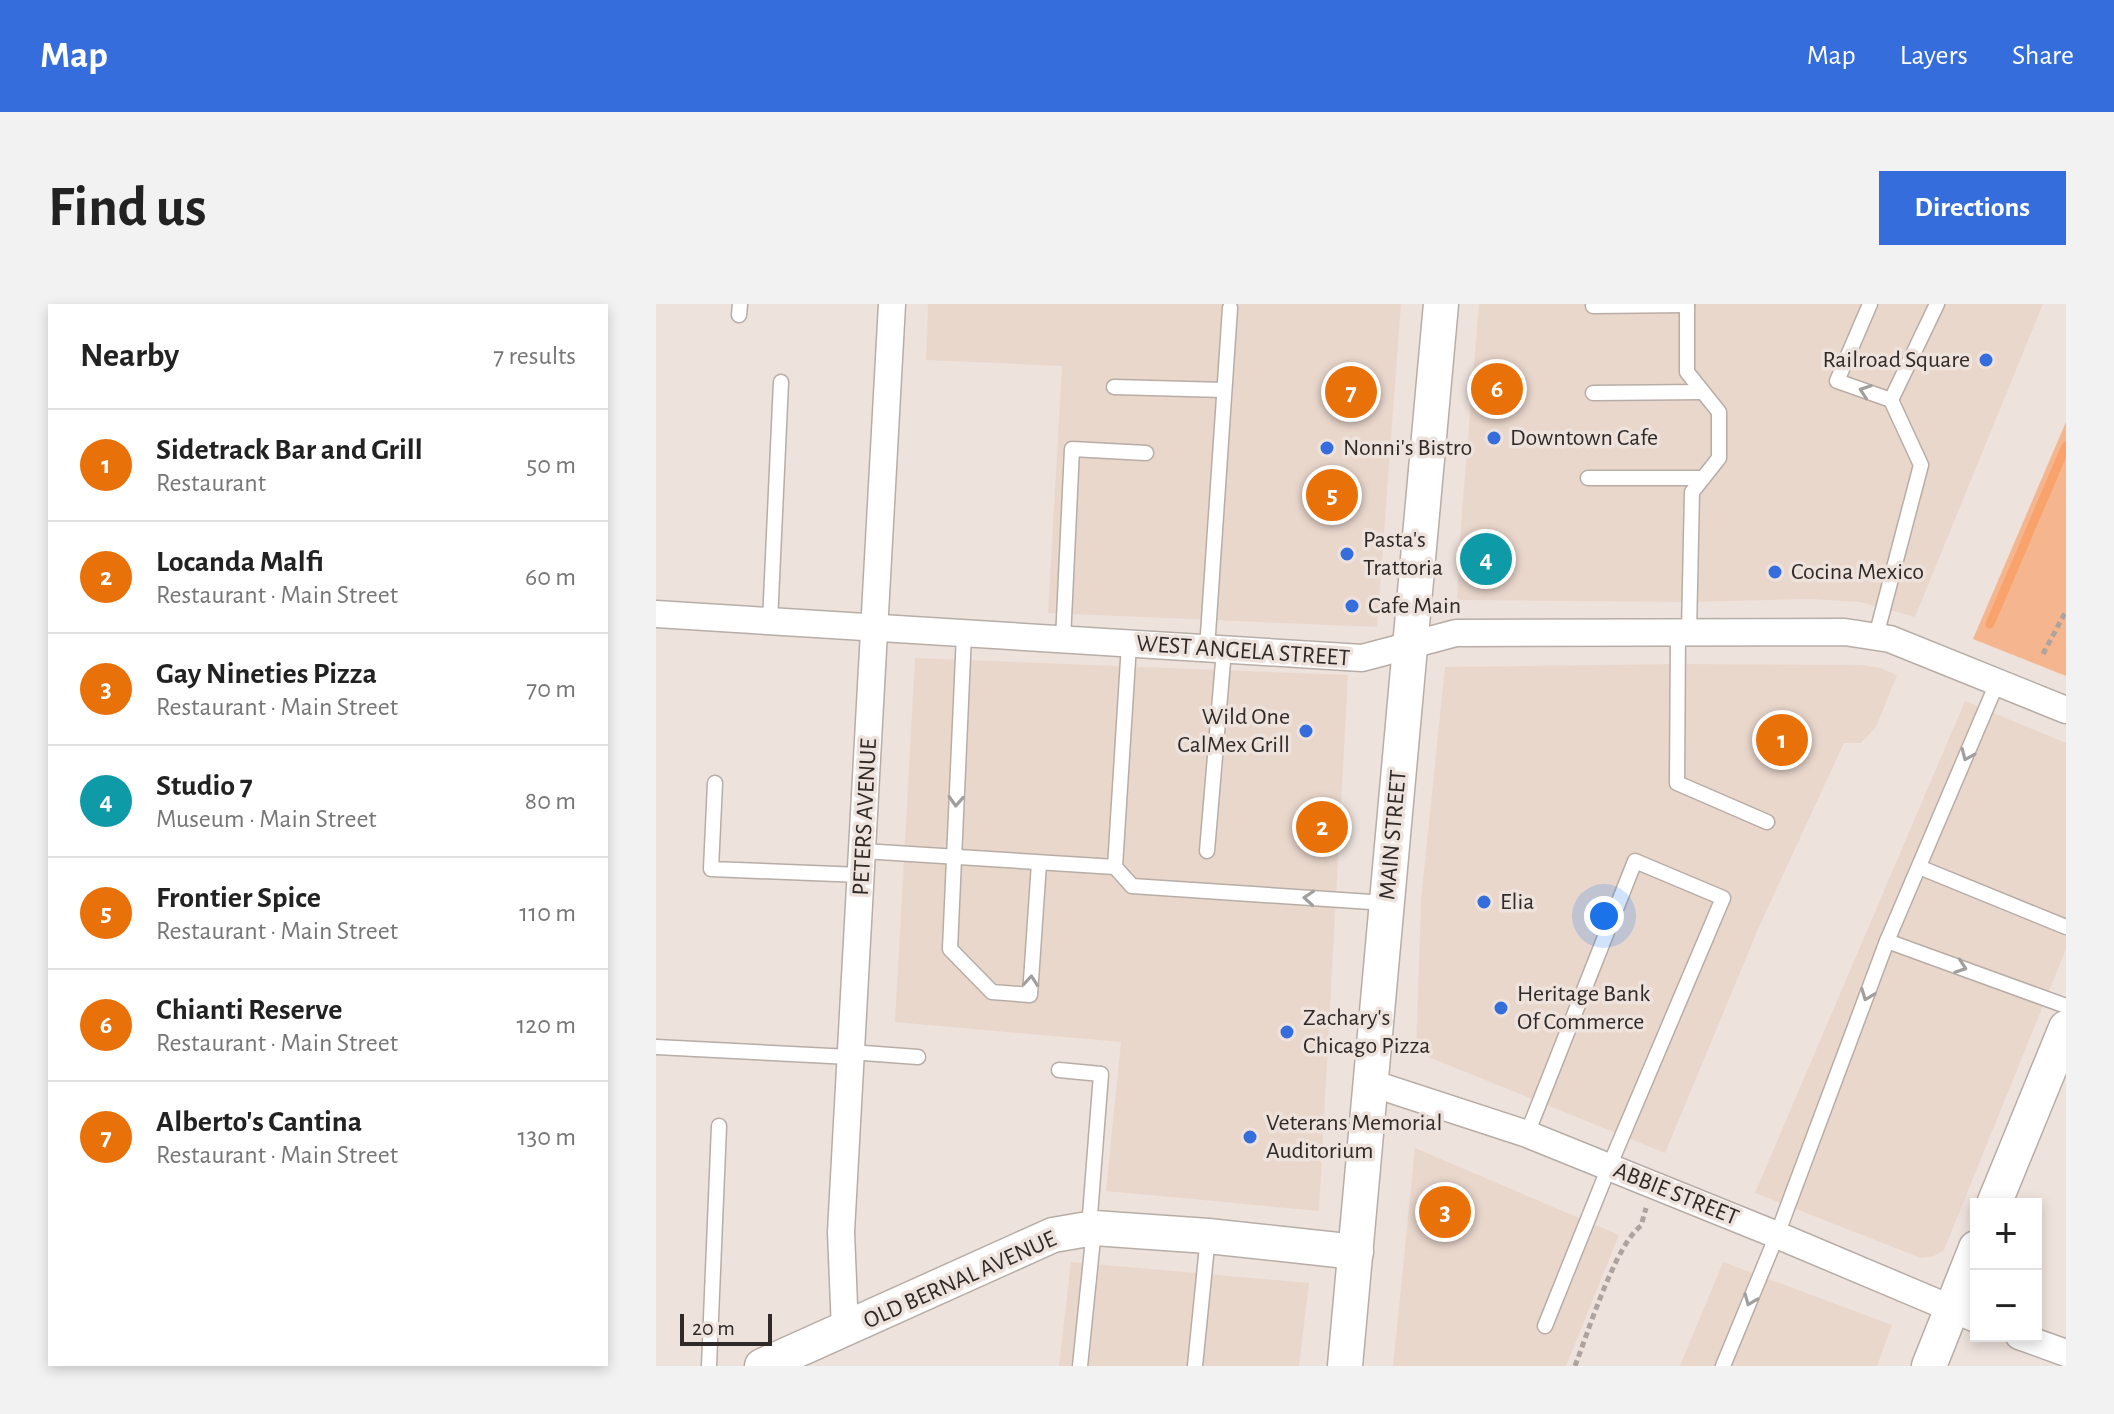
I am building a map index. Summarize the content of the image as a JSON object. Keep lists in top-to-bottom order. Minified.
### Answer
{"streets":{"street":["WEST ANGELA STREET","PETERS AVENUE","MAIN STREET","ABBIE STREET","OLD BERNAL AVENUE"]},"crossings":[["WEST ANGELA STREET","PETERS AVENUE"],["WEST ANGELA STREET","MAIN STREET"],["PETERS AVENUE","OLD BERNAL AVENUE"],["MAIN STREET","ABBIE STREET"],["MAIN STREET","OLD BERNAL AVENUE"]],"places":["Railroad Square","Downtown Cafe","Nonni's Bistro","Pasta's Trattoria","Cocina Mexico","Cafe Main","Wild One CalMex Grill","Elia","Heritage Bank Of Commerce","Zachary's Chicago Pizza","Veterans Memorial Auditorium"],"scale_bar":"20 m","page":{"header":"Map","nav":["Map","Layers","Share"],"buttons":"Directions","title":"Find us","heading":["Nearby","7 results"],"pins":["6","7","5","4","1","2","3"],"list":[{"mark":"1","name":"Sidetrack Bar and Grill","note":"Restaurant","value":"50 m"},{"mark":"2","name":"Locanda Malfi","note":"Restaurant · Main Street","value":"60 m"},{"mark":"3","name":"Gay Nineties Pizza","note":"Restaurant · Main Street","value":"70 m"},{"mark":"4","name":"Studio 7","note":"Museum · Main Street","value":"80 m"},{"mark":"5","name":"Frontier Spice","note":"Restaurant · Main Street","value":"110 m"},{"mark":"6","name":"Chianti Reserve","note":"Restaurant · Main Street","value":"120 m"},{"mark":"7","name":"Alberto's Cantina","note":"Restaurant · Main Street","value":"130 m"}],"map_buttons":["+","−"],"scale":"20 m"}}
